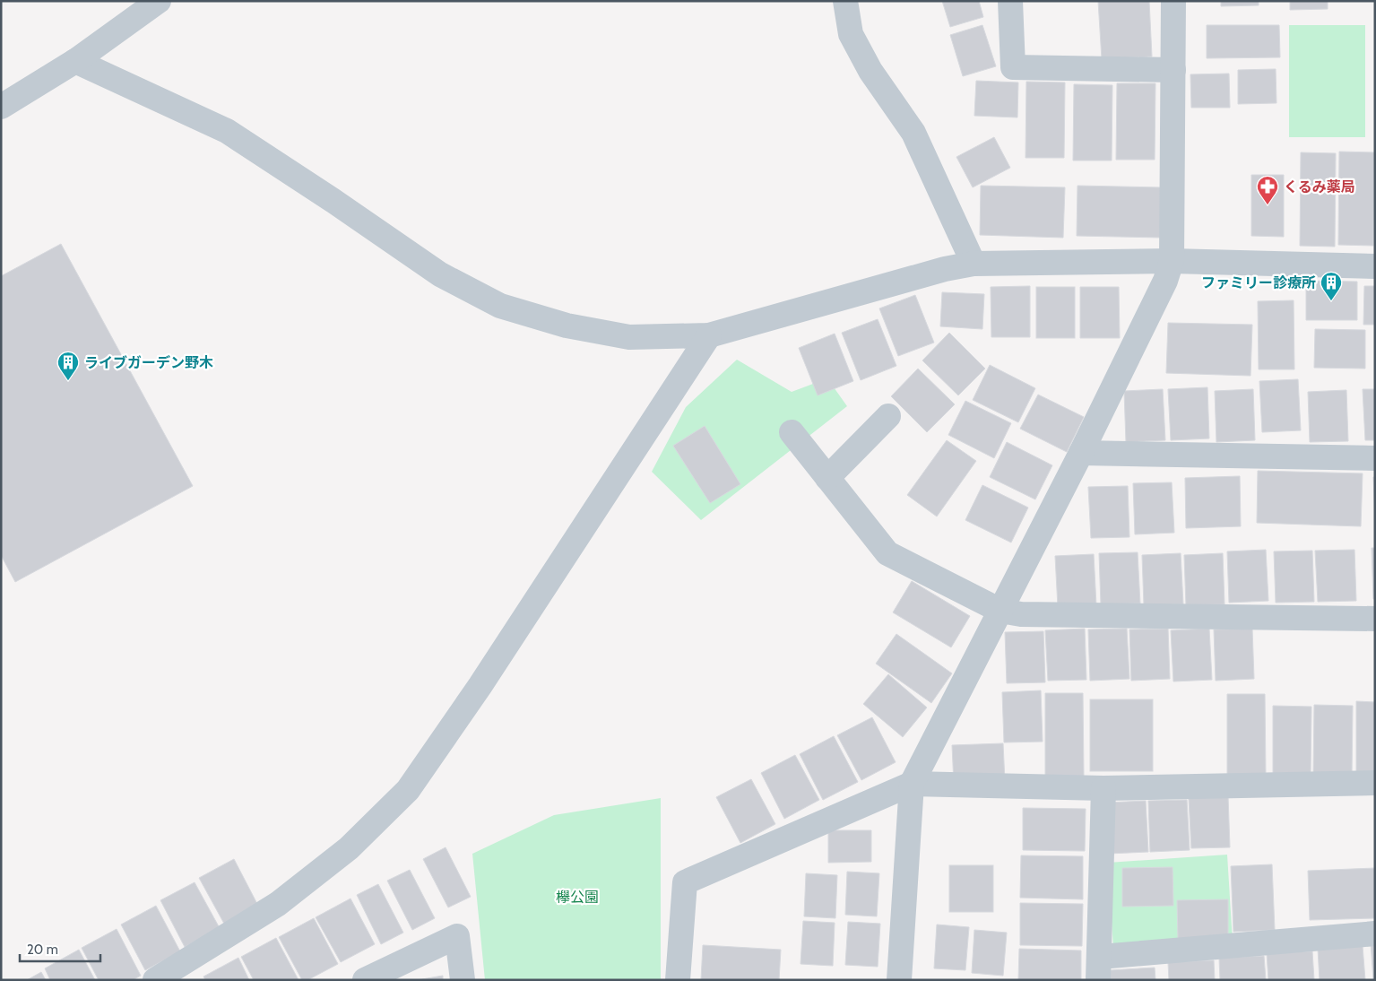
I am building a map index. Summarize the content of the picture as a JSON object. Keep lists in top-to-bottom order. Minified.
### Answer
{"parks":["欅公園"],"places":{"pharmacy":["くるみ薬局"],"building":["ファミリー診療所","ライブガーデン野木"]},"scale_bar":"20 m"}
